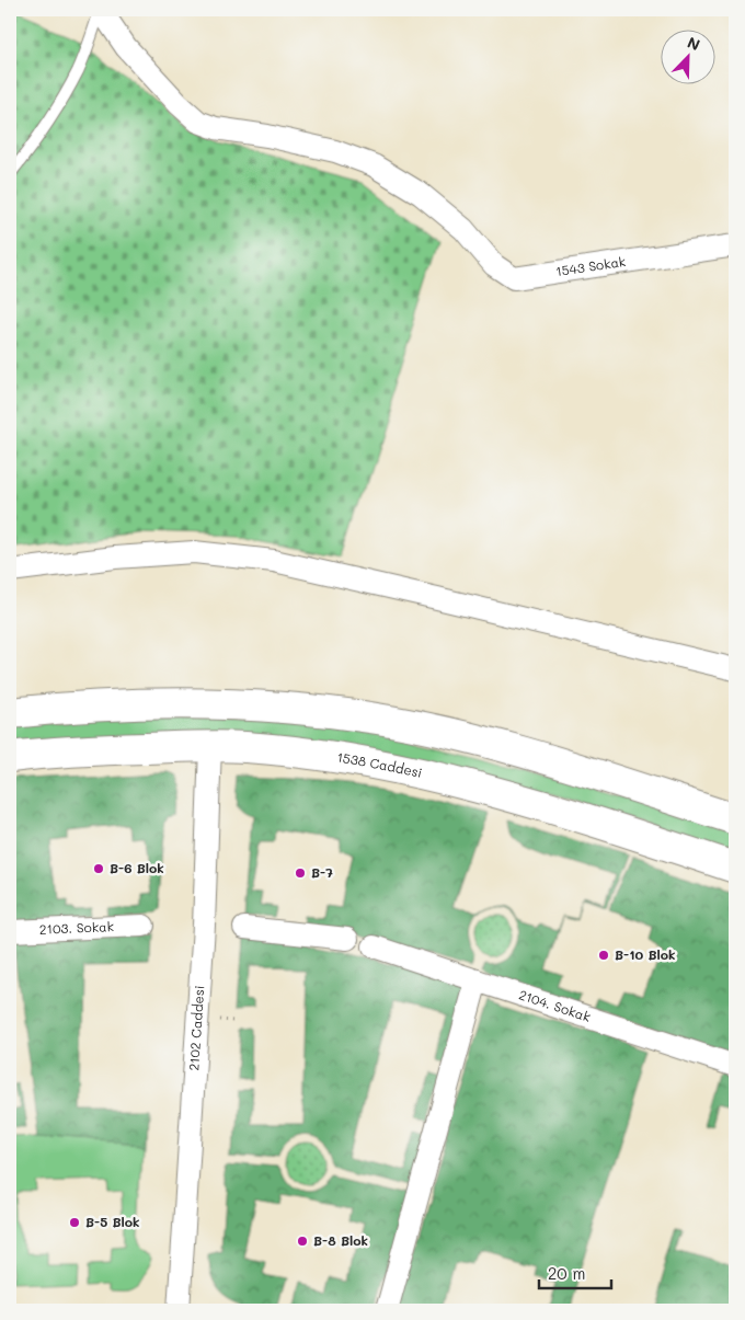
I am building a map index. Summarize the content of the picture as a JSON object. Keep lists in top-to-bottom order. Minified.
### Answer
{"streets":{"main road":["1538 Caddesi"],"street":["1543 Sokak","2103. Sokak","2104. Sokak","2102 Caddesi"]},"crossings":[["1538 Caddesi","2102 Caddesi"]],"places":["B-6 Blok","B-7","B-10 Blok","B-5 Blok","B-8 Blok"],"scale_bar":"20 m","north":"top right"}
